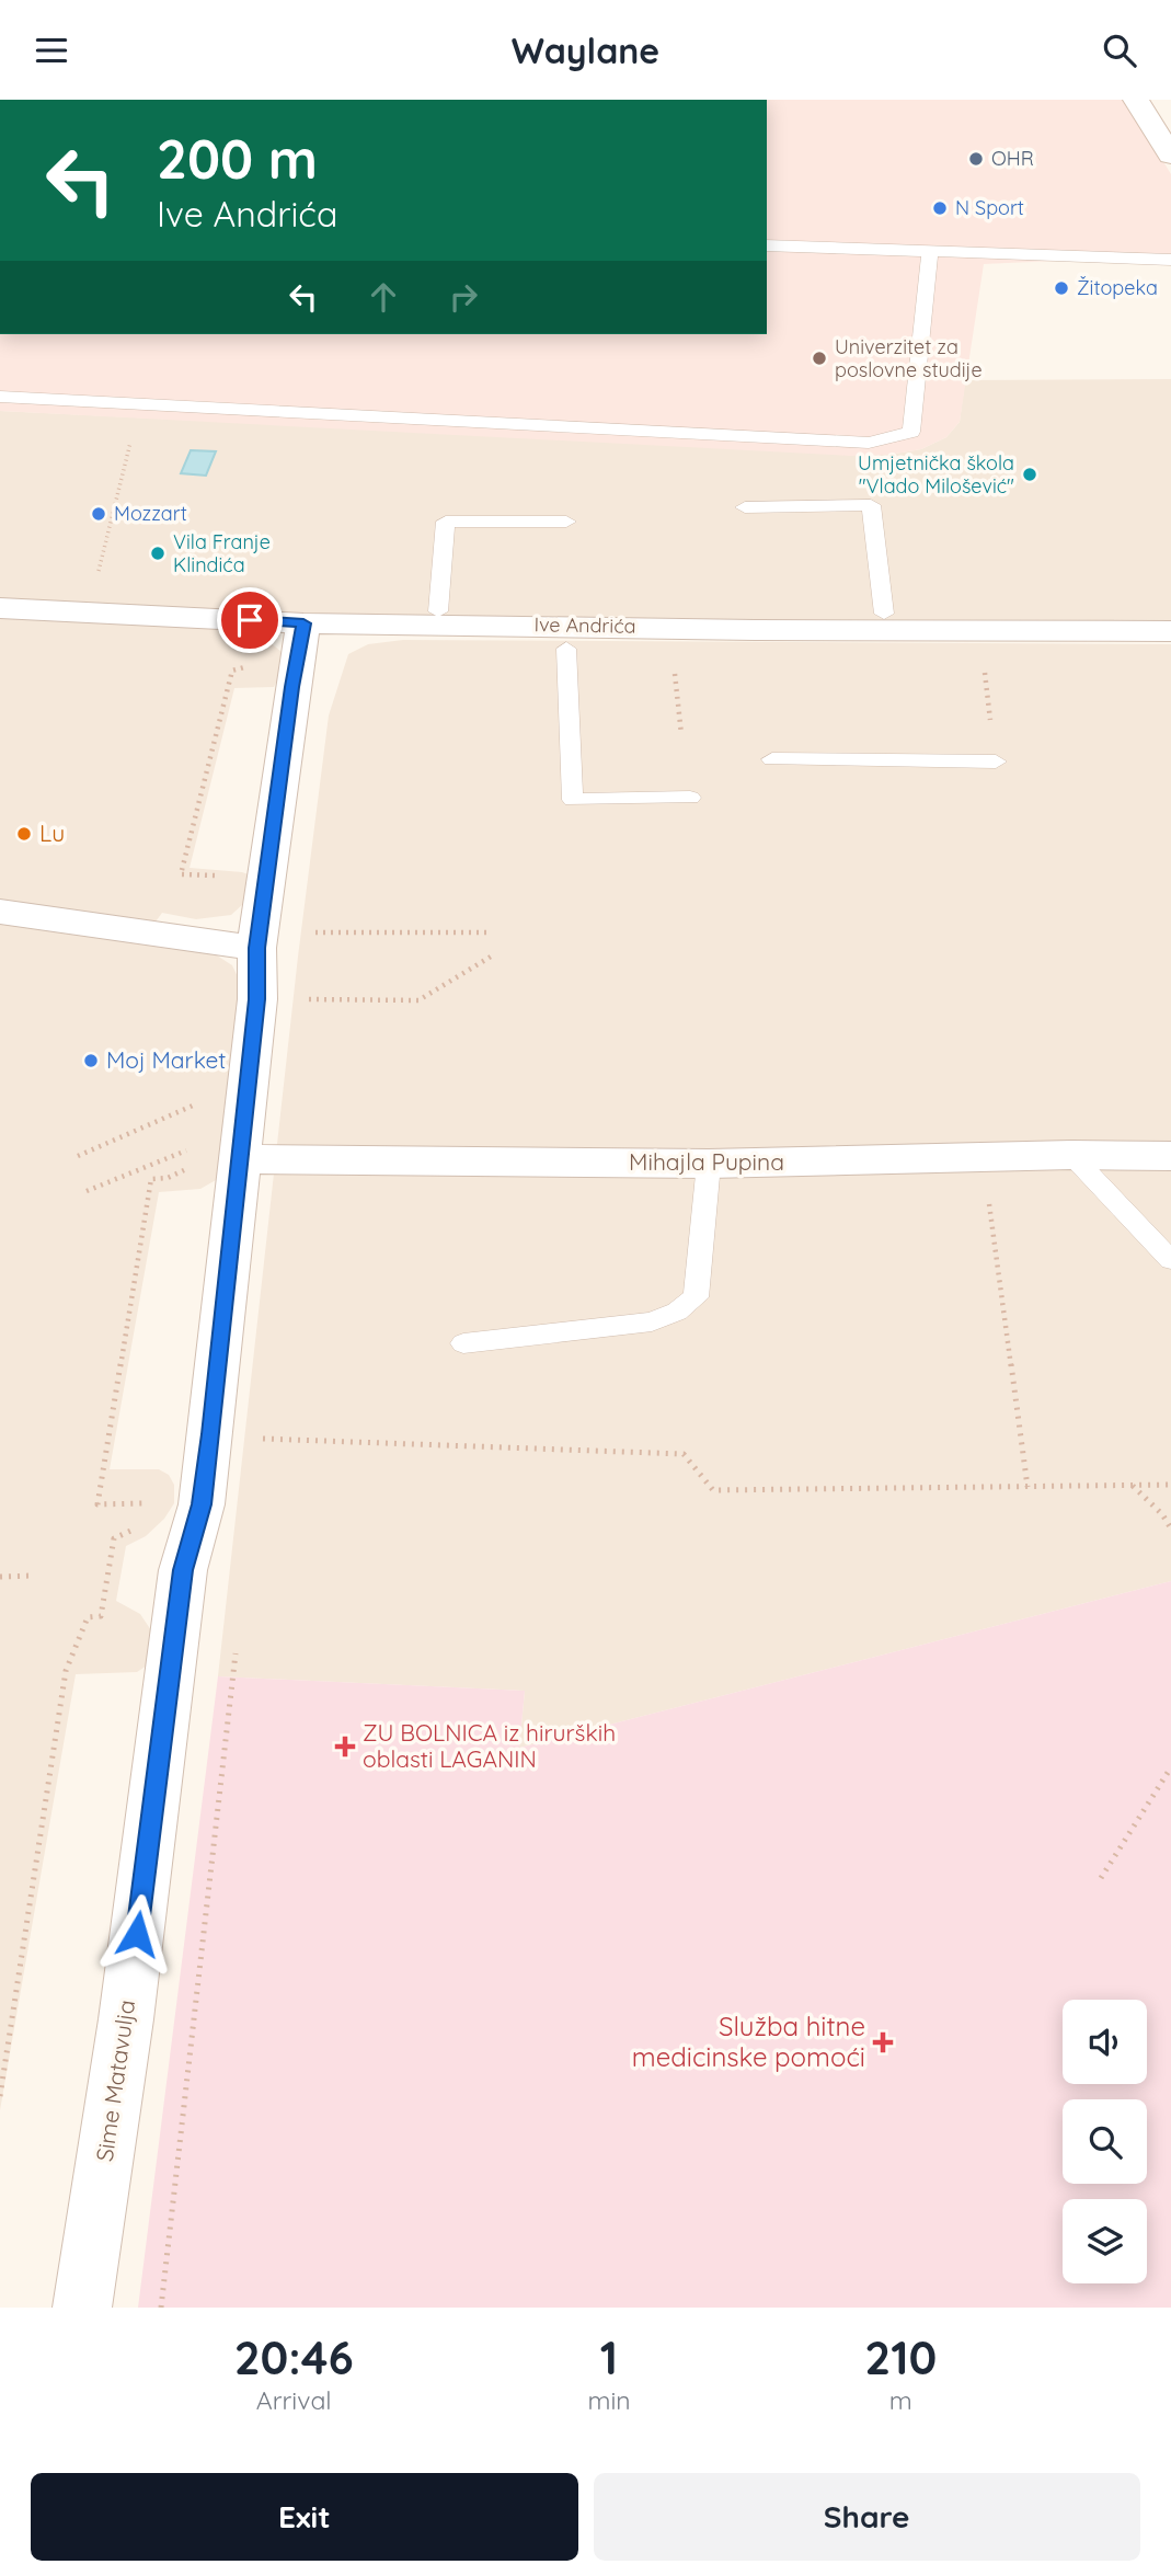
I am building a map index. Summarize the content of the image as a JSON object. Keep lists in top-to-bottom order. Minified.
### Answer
{"streets":{"street":["Ive Andrića","Mihajla Pupina","Sime Matavulja"]},"crossings":[["Ive Andrića","Sime Matavulja"],["Mihajla Pupina","Sime Matavulja"]],"places":{"other":["OHR","N Sport","Žitopeka","Univerzitet za poslovne studije","Umjetnička škola \"Vlado Milošević\"","Mozzart","Vila Franje Klindića","Lu","Moj Market"],"health":["ZU BOLNICA iz hirurških oblasti LAGANIN","Služba hitne medicinske pomoći"]},"page":{"header":"Waylane","turn":["200 m","Ive Andrića"],"eta":["20:46","Arrival","1","min","210","m"],"buttons":["Exit","Share"]}}
